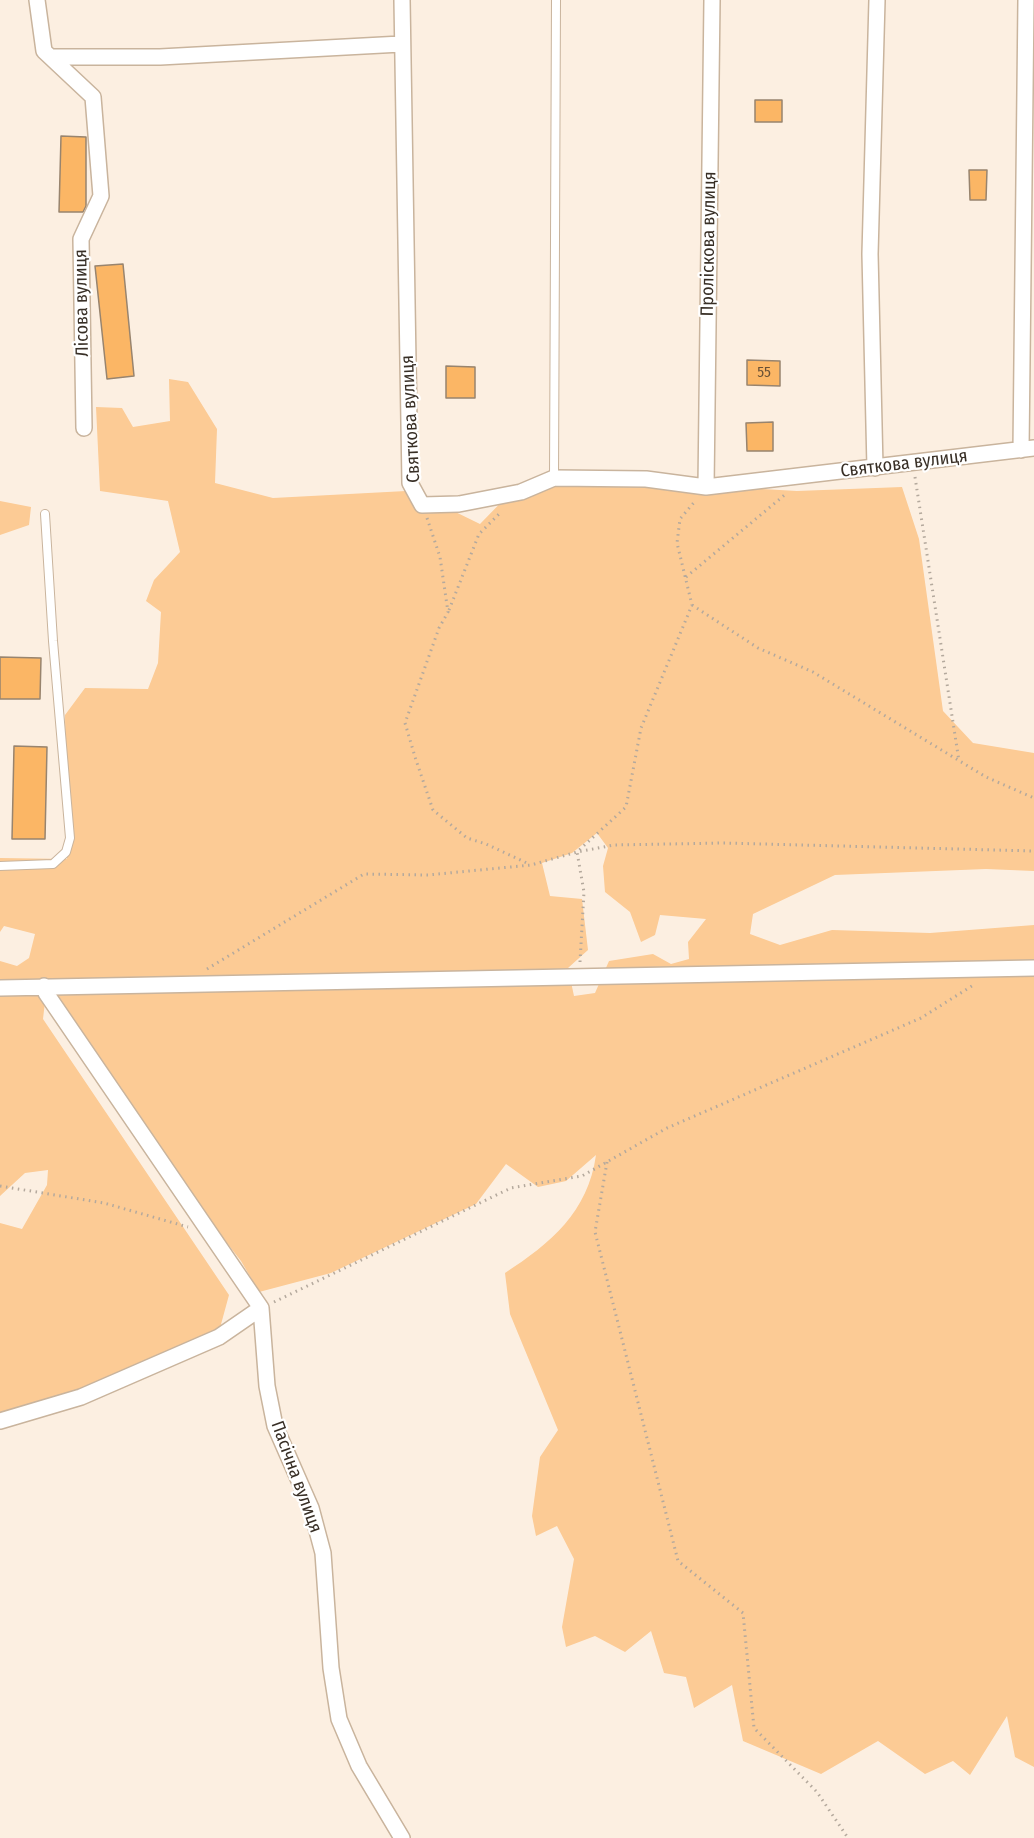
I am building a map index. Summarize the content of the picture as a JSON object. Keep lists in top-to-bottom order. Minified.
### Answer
{"streets":{"street":["Проліскова вулиця","Лісова вулиця","Святкова вулиця","Пасічна вулиця"]},"crossings":[["Проліскова вулиця","Святкова вулиця"]],"house_numbers":["55"]}
